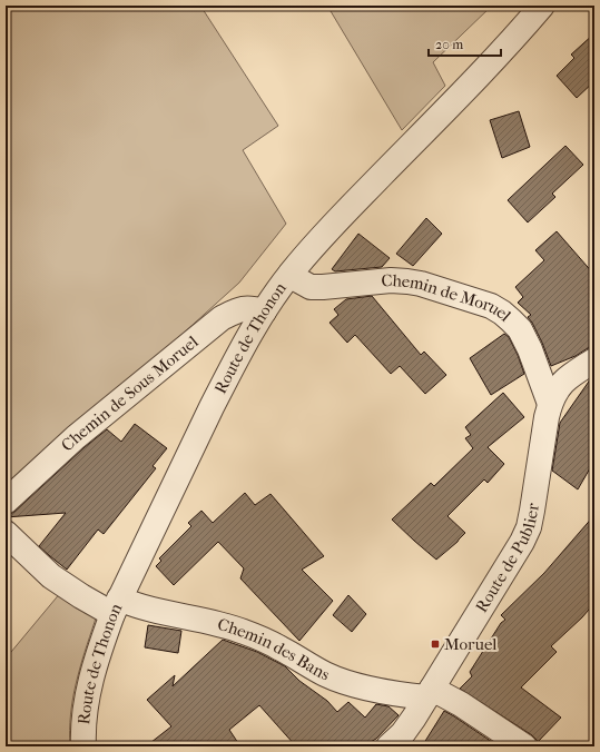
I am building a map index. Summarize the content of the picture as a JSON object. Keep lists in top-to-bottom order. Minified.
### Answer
{"streets":{"street":["Chemin de Moruel","Route de Thonon","Chemin de Sous Moruel","Route de Publier","Chemin des Bans"]},"crossings":[["Chemin de Moruel","Route de Thonon"],["Chemin de Moruel","Route de Publier"],["Route de Thonon","Chemin de Sous Moruel"],["Route de Thonon","Chemin des Bans"],["Route de Publier","Chemin des Bans"]],"places":{"transit":["Moruel"]},"scale_bar":"20 m"}
